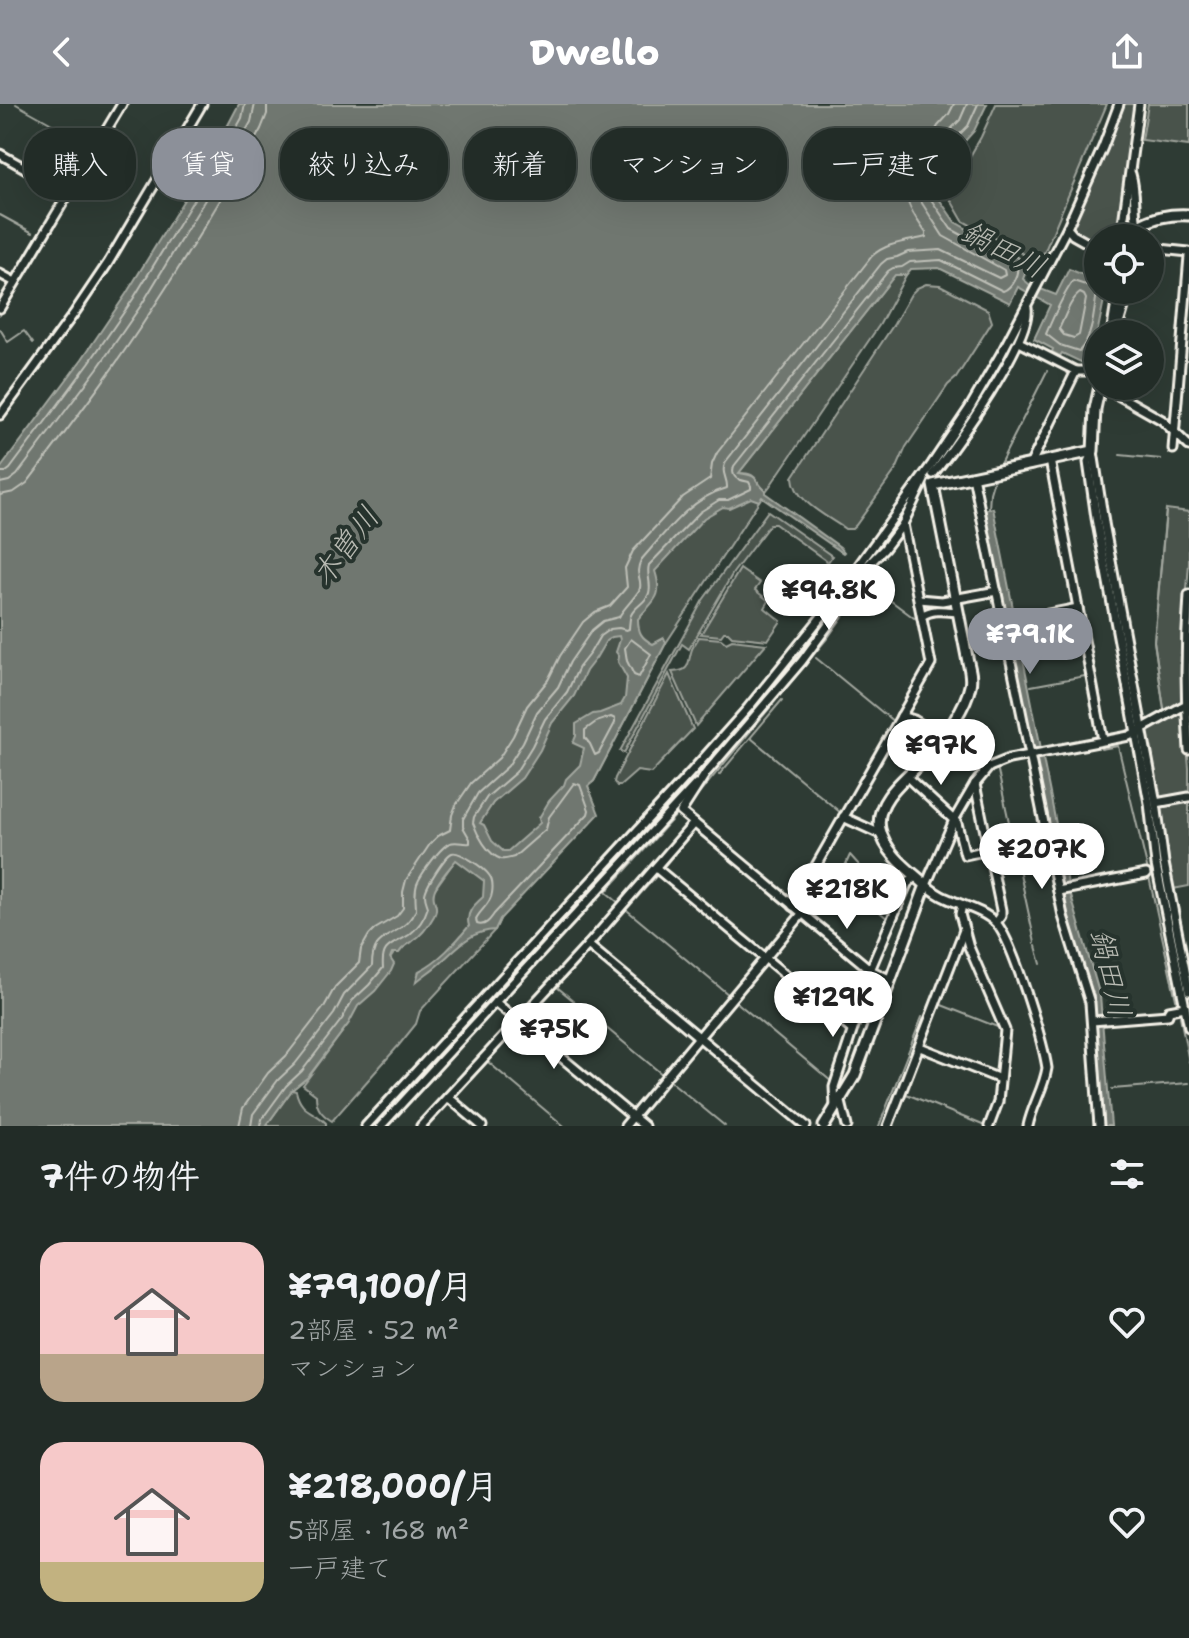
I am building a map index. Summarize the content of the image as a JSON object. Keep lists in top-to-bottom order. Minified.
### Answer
{"water":["鍋田川","木曽川"],"page":{"header":"Dwello","chip":["購入","賃貸","絞り込み","新着","マンション","一戸建て"],"price":["¥94.8K","¥79.1K","¥97K","¥207K","¥218K","¥129K","¥75K"],"heading":"7件の物件","list":[{"name":"¥79,100/月","note":"2部屋 · 52 m² · マンション"},{"name":"¥218,000/月","note":"5部屋 · 168 m² · 一戸建て"}]}}
